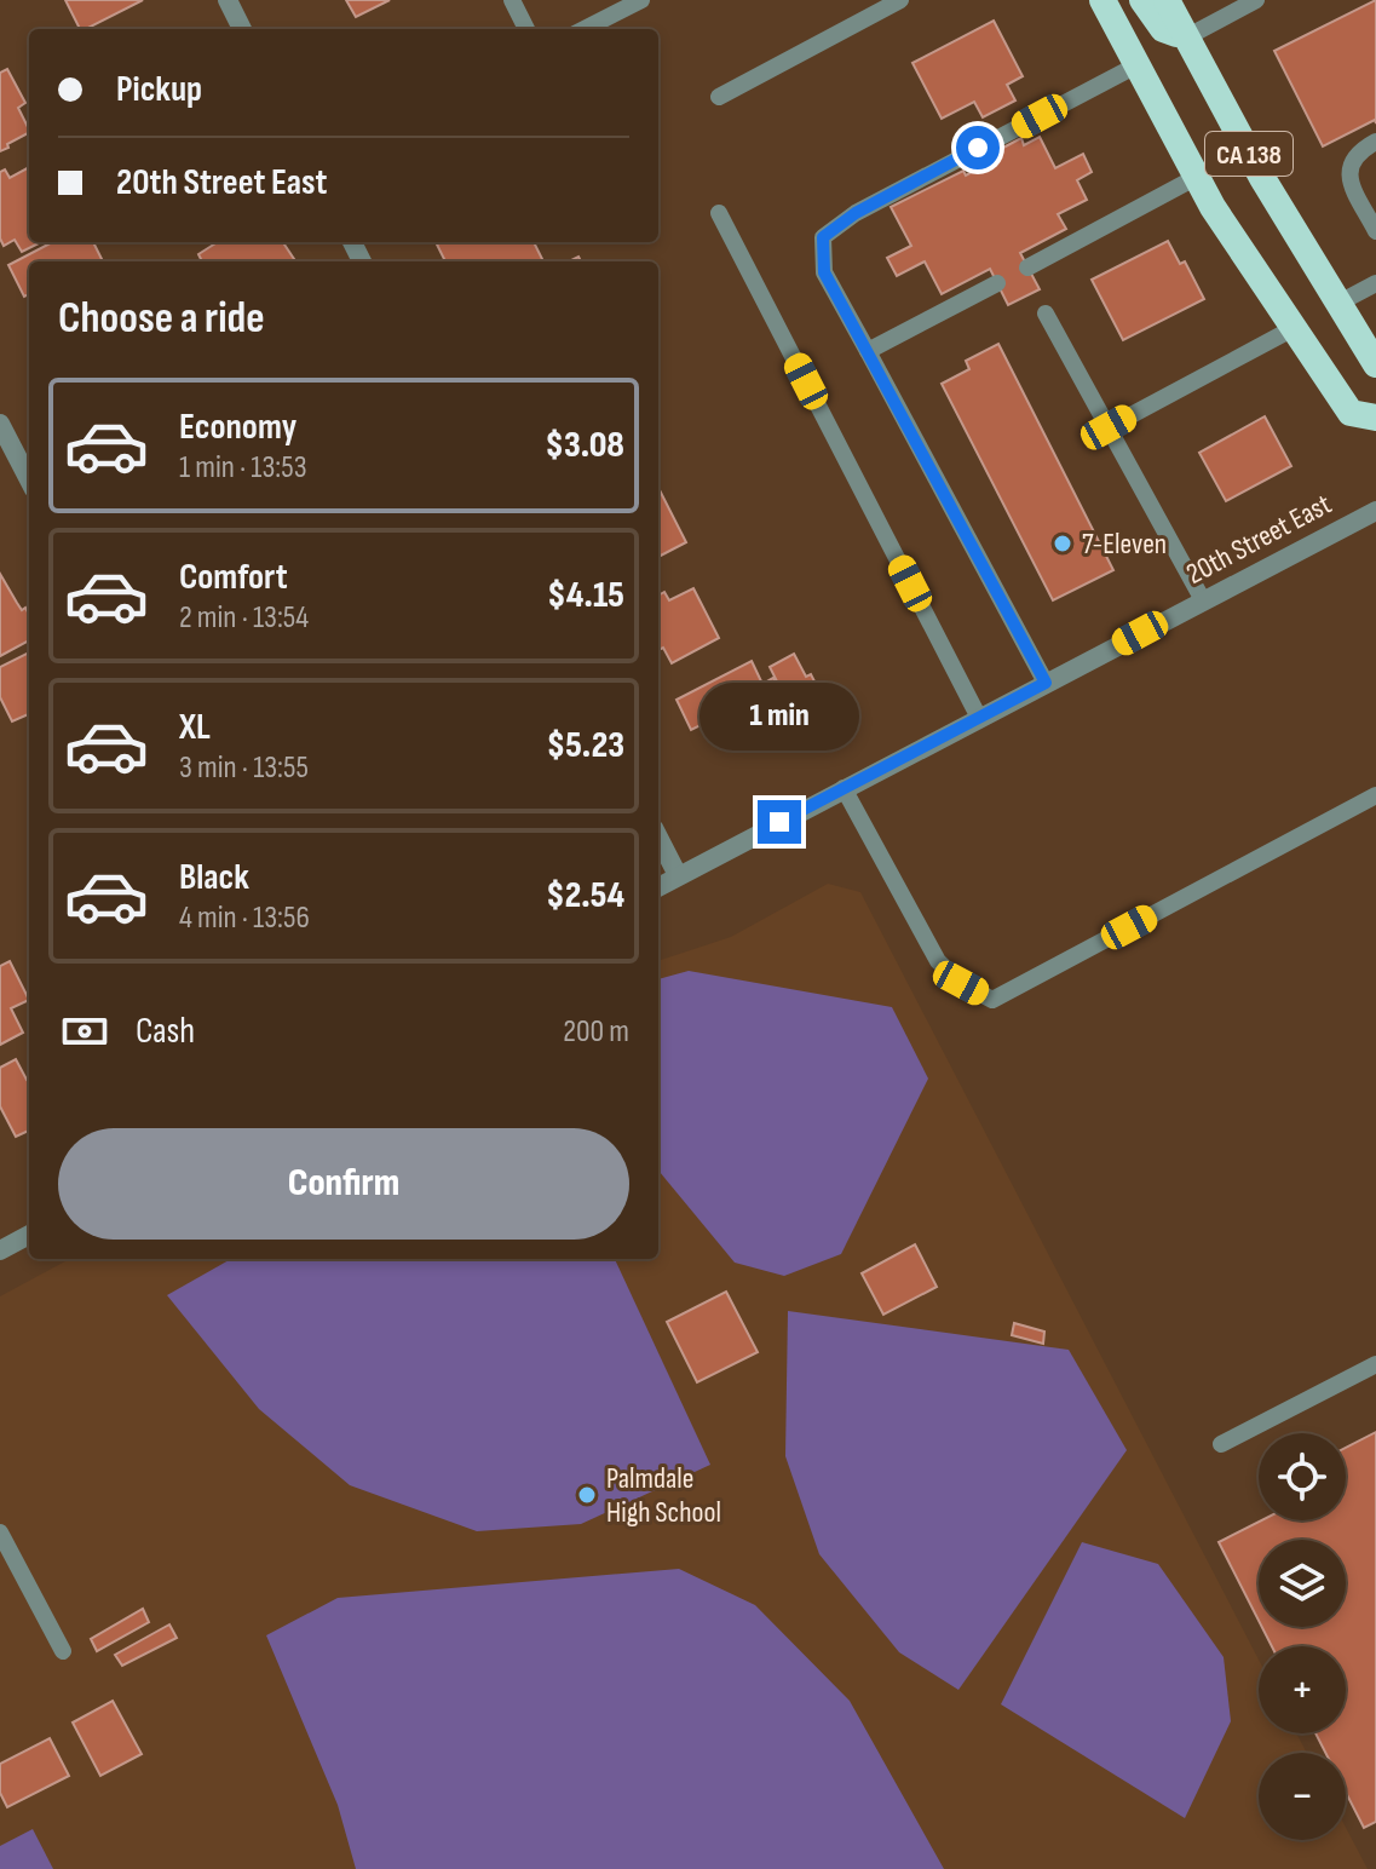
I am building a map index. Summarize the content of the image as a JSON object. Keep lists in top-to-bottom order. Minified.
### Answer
{"streets":{"highway":["CA 138"],"street":["20th Street East"]},"places":["7-Eleven","Palmdale High School"],"page":{"banner":["Pickup","20th Street East"],"heading":"Choose a ride","list":[{"name":"Economy","note":"1 min · 13:53","value":"$3.08"},{"name":"Comfort","note":"2 min · 13:54","value":"$4.15"},{"name":"XL","note":"3 min · 13:55","value":"$5.23"},{"name":"Black","note":"4 min · 13:56","value":"$2.54"}],"bubble":"1 min","pay":["Cash","200 m"],"buttons":"Confirm","map_buttons":["+","−"]}}
